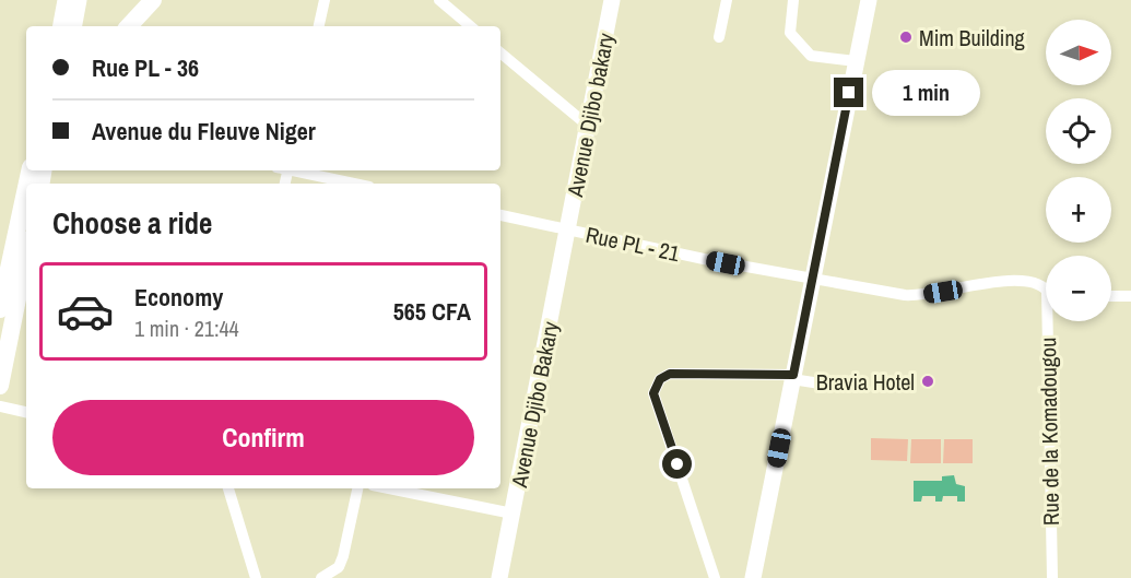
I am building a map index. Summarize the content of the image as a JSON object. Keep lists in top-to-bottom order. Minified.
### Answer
{"streets":{"street":["Avenue Djibo bakary","Rue PL - 21","Avenue Djibo Bakary","Rue de la Komadougou"]},"crossings":[["Avenue Djibo bakary","Rue PL - 21"],["Avenue Djibo bakary","Avenue Djibo Bakary"],["Rue PL - 21","Avenue Djibo Bakary"]],"places":["Mim Building","Bravia Hotel"],"north":"right","page":{"map_buttons":["+","−"],"banner":["Rue PL - 36","Avenue du Fleuve Niger"],"bubble":"1 min","heading":"Choose a ride","list":[{"name":"Economy","note":"1 min · 21:44","value":"565 CFA"}],"buttons":"Confirm"}}
